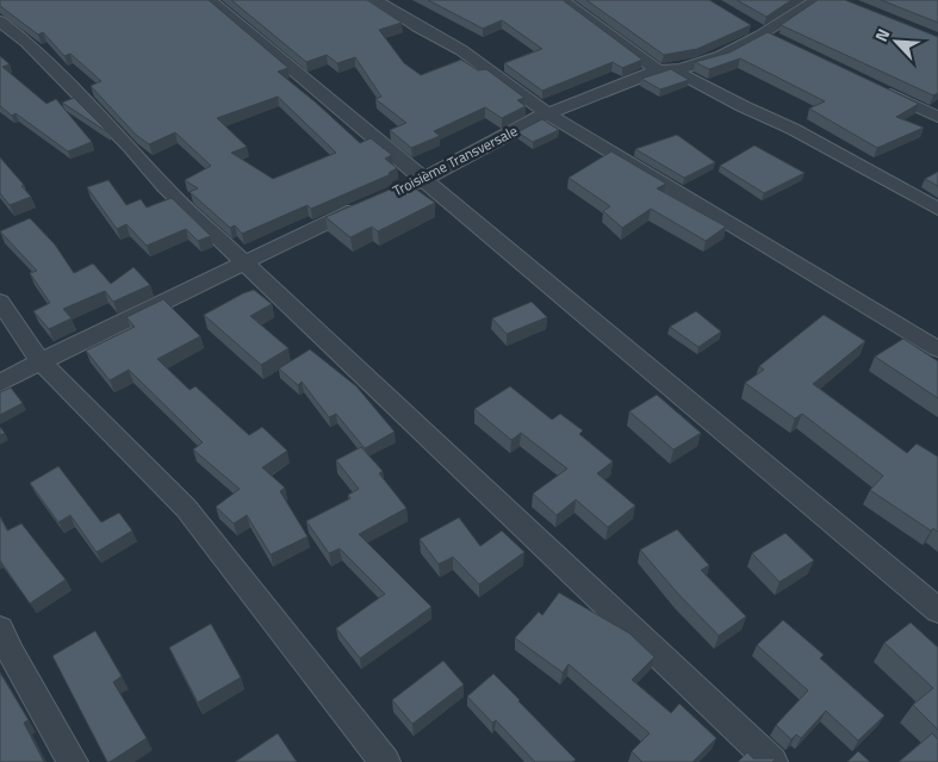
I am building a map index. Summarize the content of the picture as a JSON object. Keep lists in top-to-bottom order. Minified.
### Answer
{"streets":{"street":["Troisième Transversale"]},"north":"top left"}
